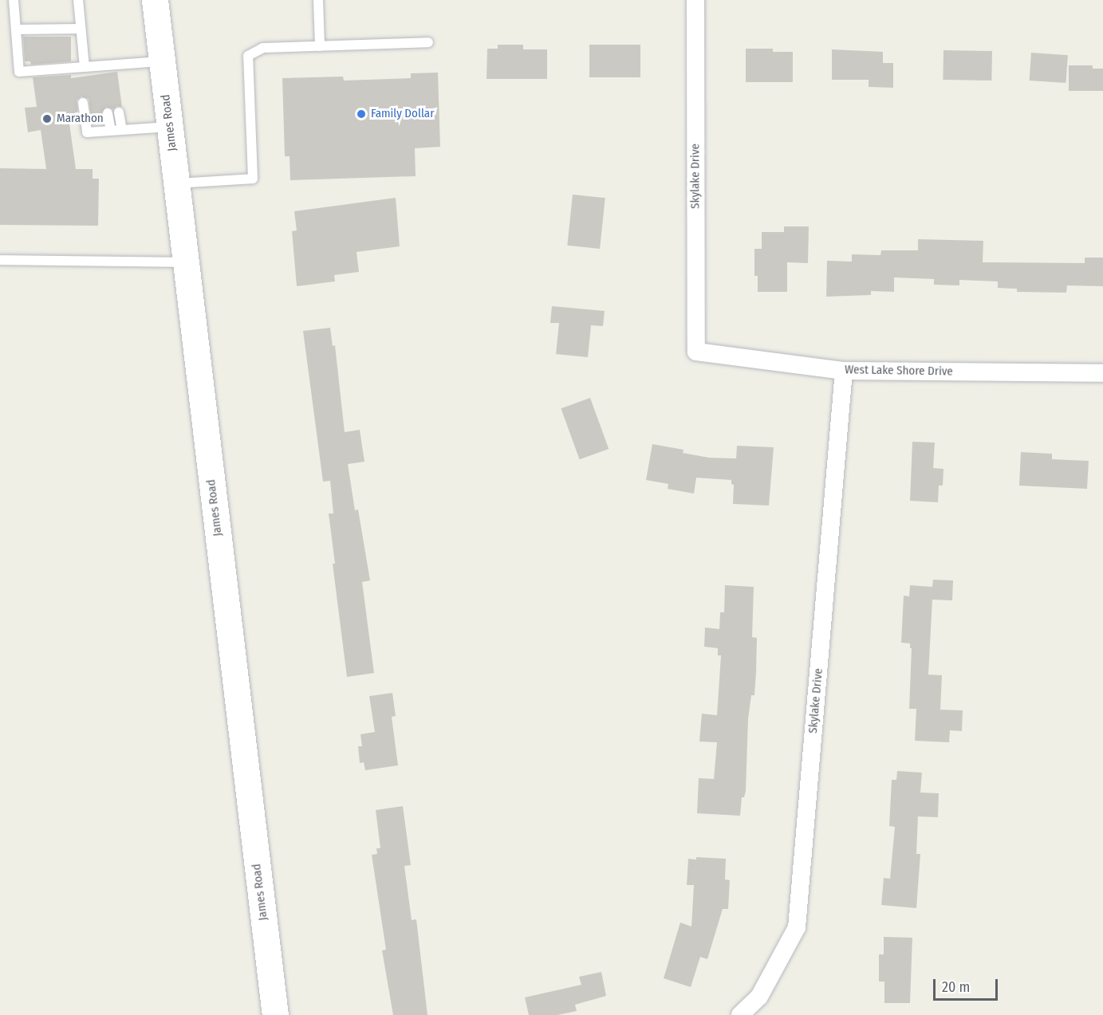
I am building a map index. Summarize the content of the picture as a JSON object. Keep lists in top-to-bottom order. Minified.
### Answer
{"streets":{"main road":["James Road"],"street":["Skylake Drive","West Lake Shore Drive"]},"crossings":[["Skylake Drive","West Lake Shore Drive"]],"places":["Family Dollar","Marathon"],"scale_bar":"20 m"}
